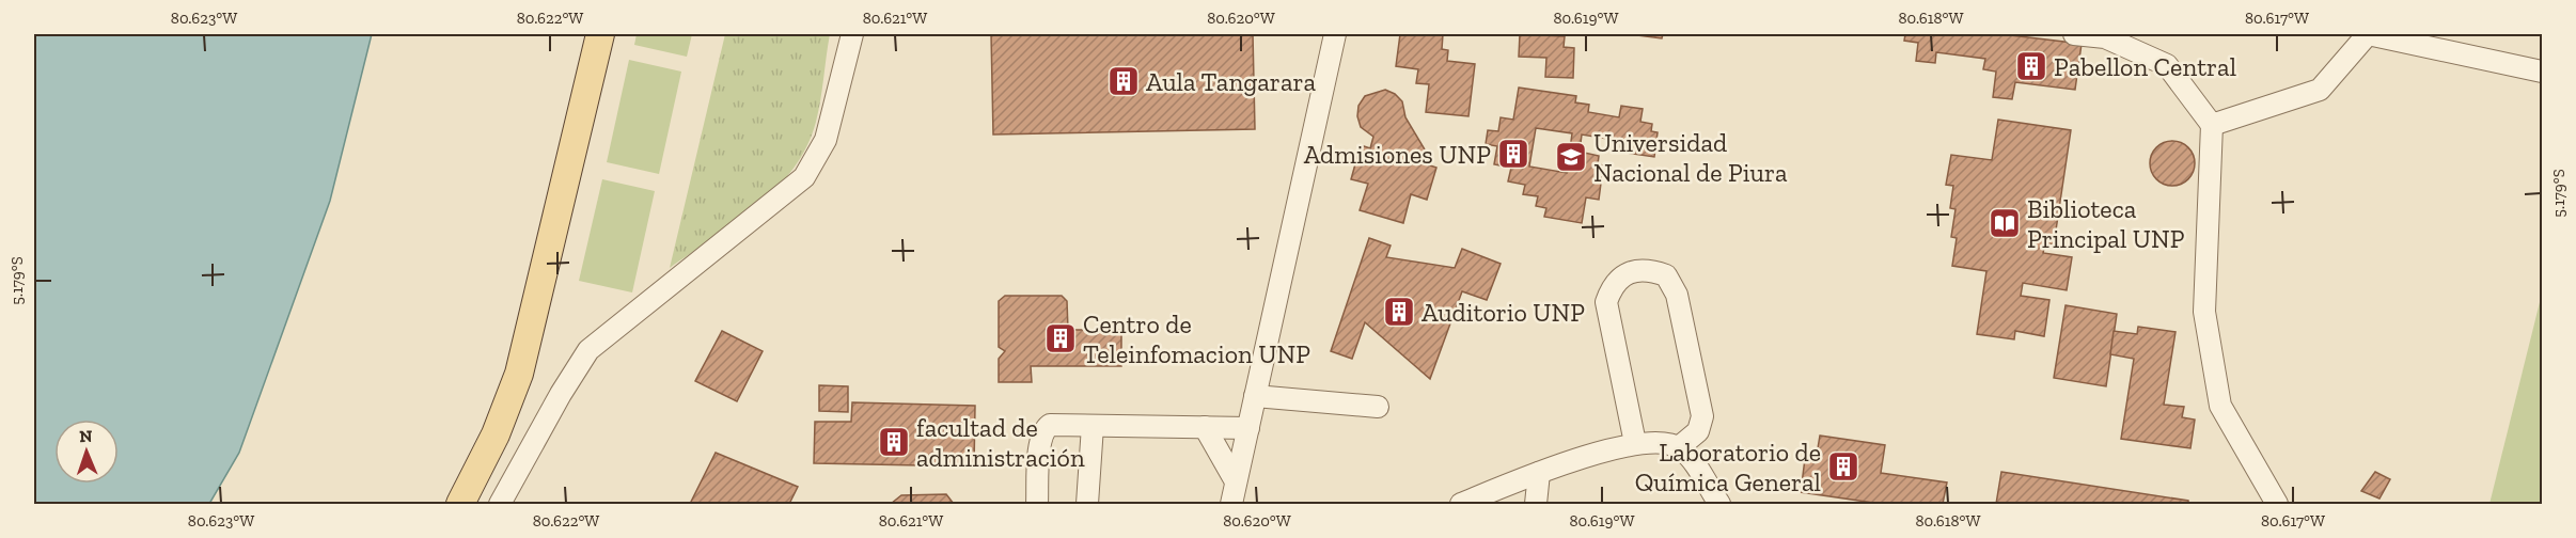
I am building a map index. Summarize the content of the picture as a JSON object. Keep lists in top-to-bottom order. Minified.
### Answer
{"places":{"building":["Pabellon Central","Aula Tangarara","Admisiones UNP","Auditorio UNP","Centro de Teleinfomacion UNP","facultad de administración","Laboratorio de Química General"],"school or university":["Universidad Nacional de Piura"],"library":["Biblioteca Principal UNP"]},"north":"top","coordinates":["80.623°W","80.622°W","80.621°W","80.620°W","80.619°W","80.618°W","80.617°W","5.179°S"]}
